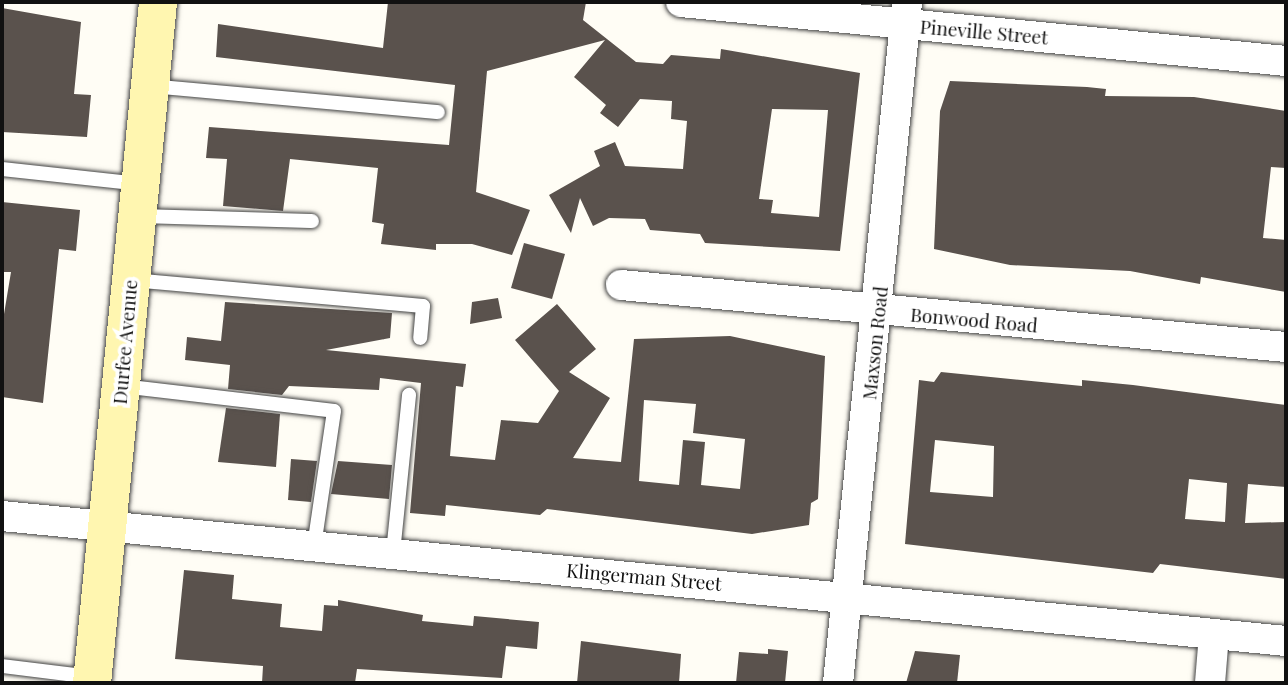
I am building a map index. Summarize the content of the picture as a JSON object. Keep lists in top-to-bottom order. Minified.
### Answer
{"streets":{"main road":["Durfee Avenue"],"street":["Pineville Street","Bonwood Road","Maxson Road","Klingerman Street"]},"crossings":[["Pineville Street","Maxson Road"],["Bonwood Road","Maxson Road"],["Durfee Avenue","Klingerman Street"],["Maxson Road","Klingerman Street"]]}
